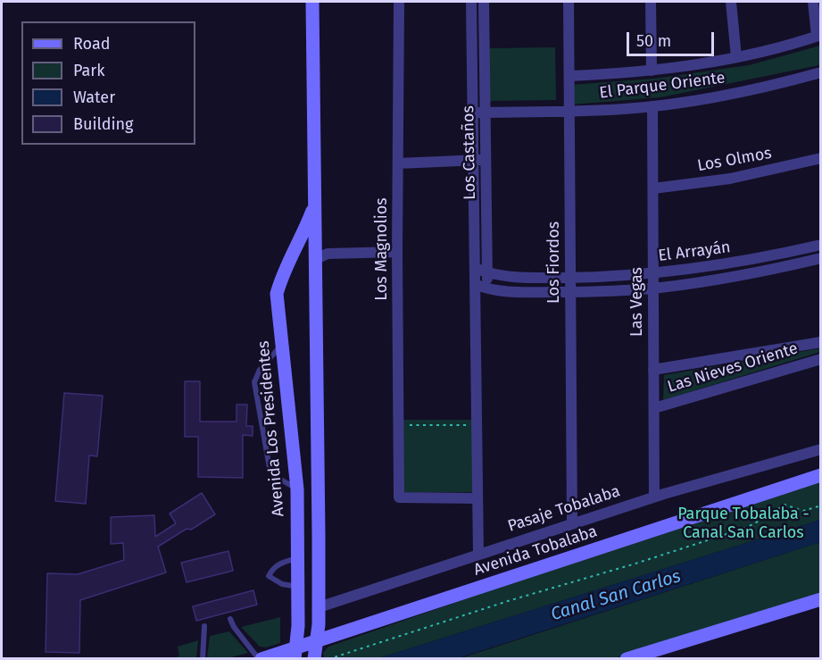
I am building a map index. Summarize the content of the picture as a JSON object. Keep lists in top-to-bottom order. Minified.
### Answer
{"streets":{"street":["El Parque Oriente","Los Castaños","Los Olmos","Los Magnolios","El Arrayán","Los Fiordos","Las Vegas","Las Nieves Oriente","Avenida Los Presidentes","Pasaje Tobalaba","Avenida Tobalaba"]},"crossings":[["El Parque Oriente","Los Castaños"],["El Parque Oriente","Los Fiordos"],["El Parque Oriente","Las Vegas"],["Los Castaños","Los Magnolios"],["Los Castaños","El Arrayán"],["Los Castaños","Pasaje Tobalaba"],["Los Olmos","Las Vegas"],["El Arrayán","Los Fiordos"],["El Arrayán","Las Vegas"],["Los Fiordos","Pasaje Tobalaba"],["Las Vegas","Las Nieves Oriente"],["Las Vegas","Pasaje Tobalaba"],["Avenida Los Presidentes","Pasaje Tobalaba"],["Avenida Los Presidentes","Avenida Tobalaba"]],"water":["Canal San Carlos"],"parks":["Parque Tobalaba - Canal San Carlos"],"legend":["Road","Park","Water","Building"],"scale_bar":"50 m"}
